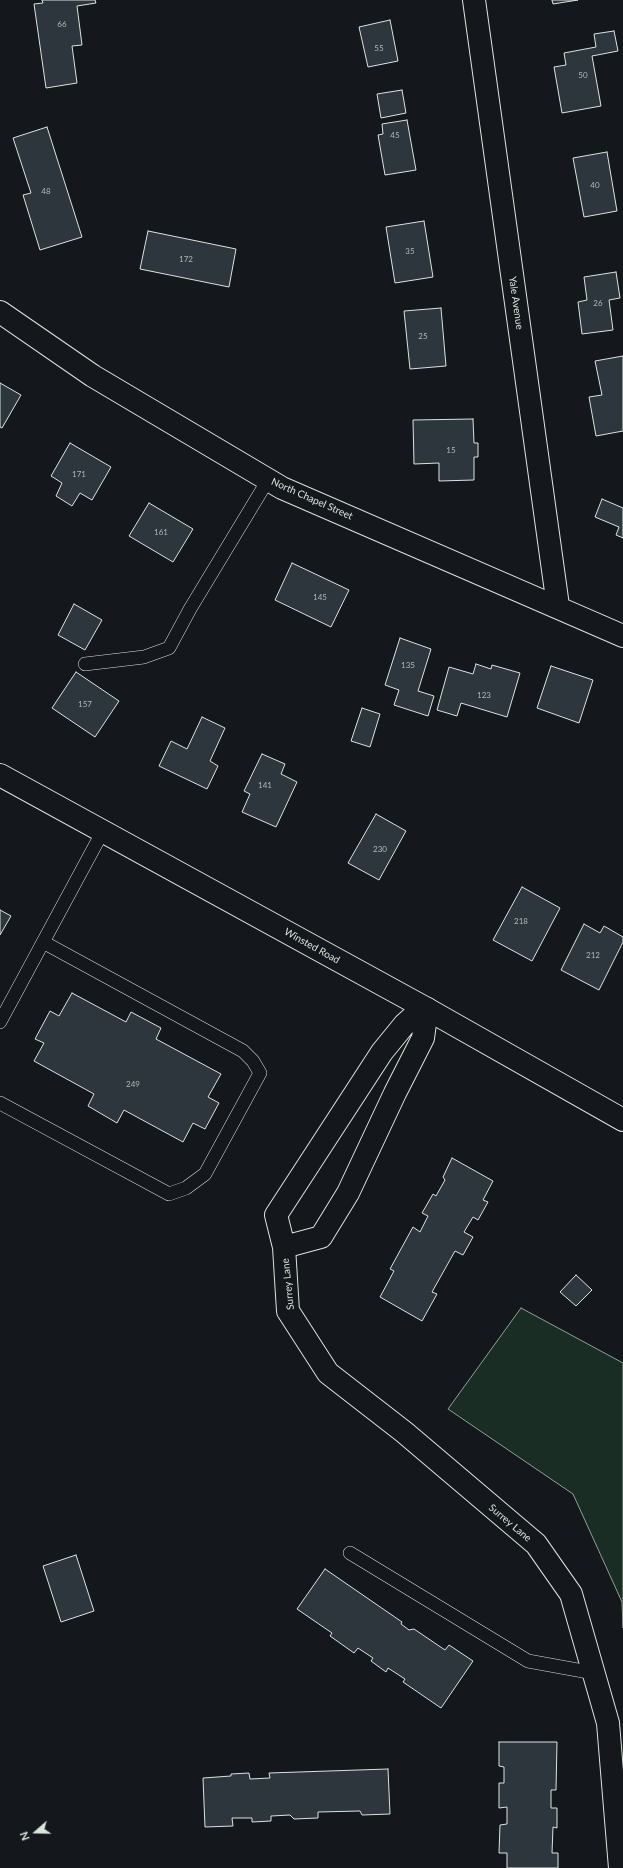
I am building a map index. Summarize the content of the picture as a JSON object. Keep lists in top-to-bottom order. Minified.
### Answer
{"streets":{"street":["Yale Avenue","North Chapel Street","Winsted Road","Surrey Lane"]},"crossings":[["Yale Avenue","North Chapel Street"],["Winsted Road","Surrey Lane"]],"house_numbers":["66","55","50","45","40","48","35","172","26","25","15","171","161","145","135","123","157","141","230","218","212","249"],"north":"left"}
